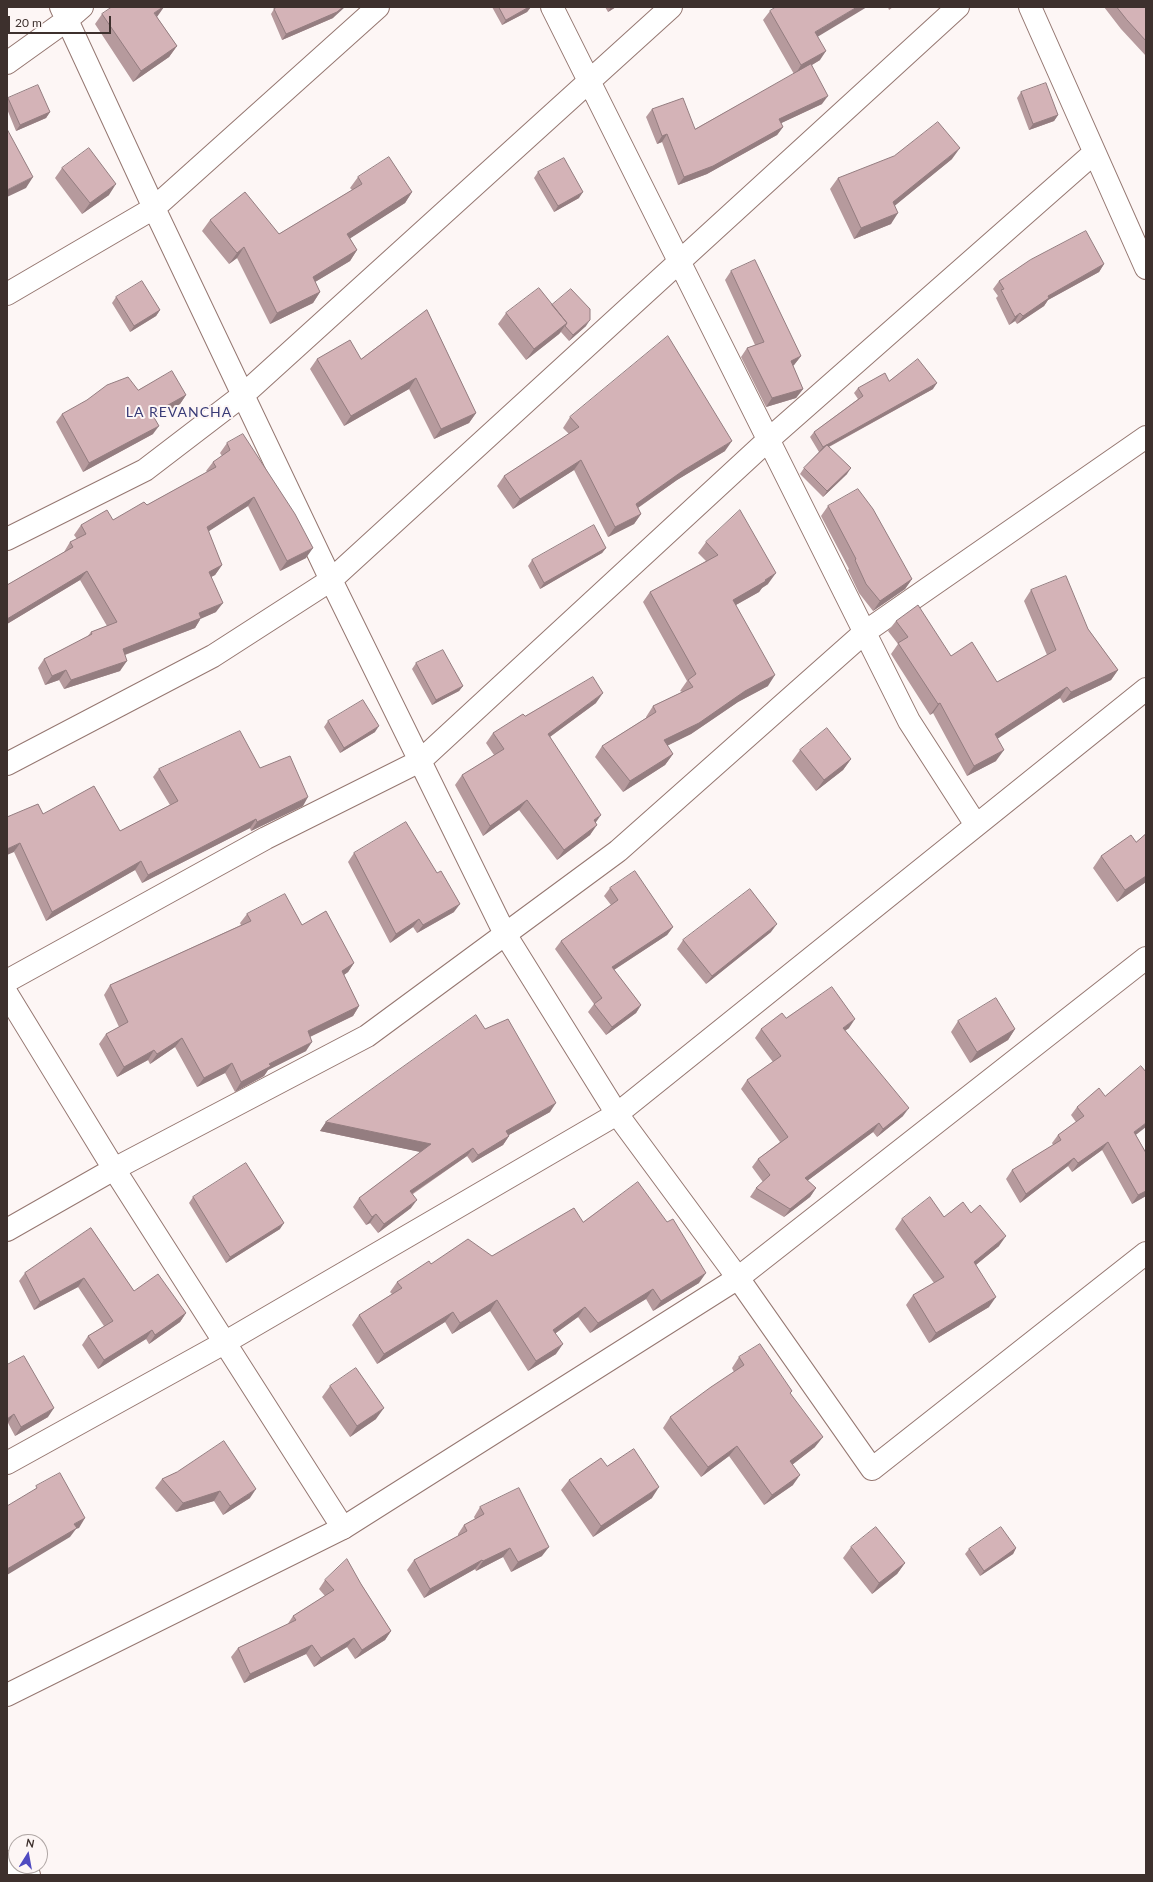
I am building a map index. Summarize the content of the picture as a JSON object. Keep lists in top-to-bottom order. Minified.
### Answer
{"districts":["LA REVANCHA"],"scale_bar":"20 m","north":"top"}
